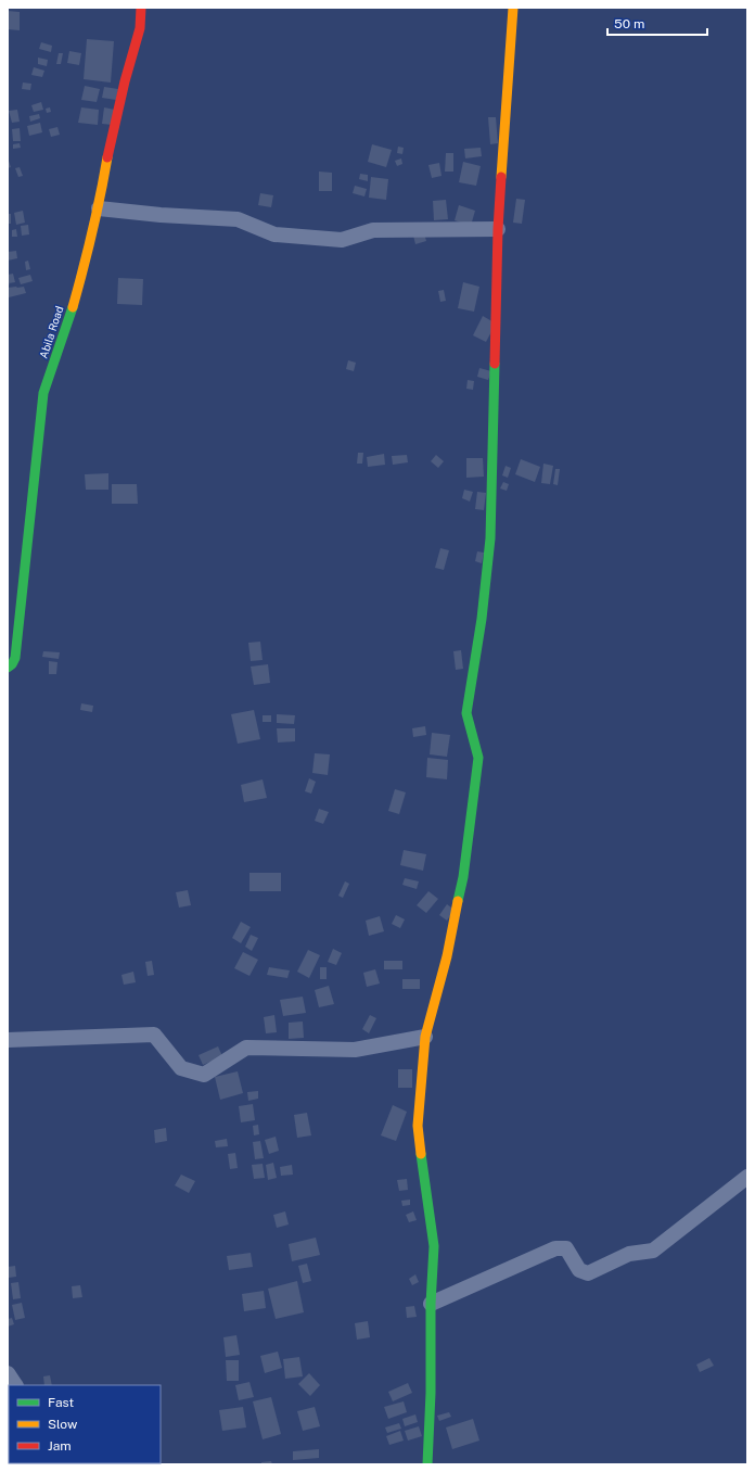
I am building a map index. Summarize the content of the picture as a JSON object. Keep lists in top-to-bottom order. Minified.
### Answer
{"streets":{"street":["Abila Road"]},"legend":["Fast","Slow","Jam"],"scale_bar":"50 m"}
